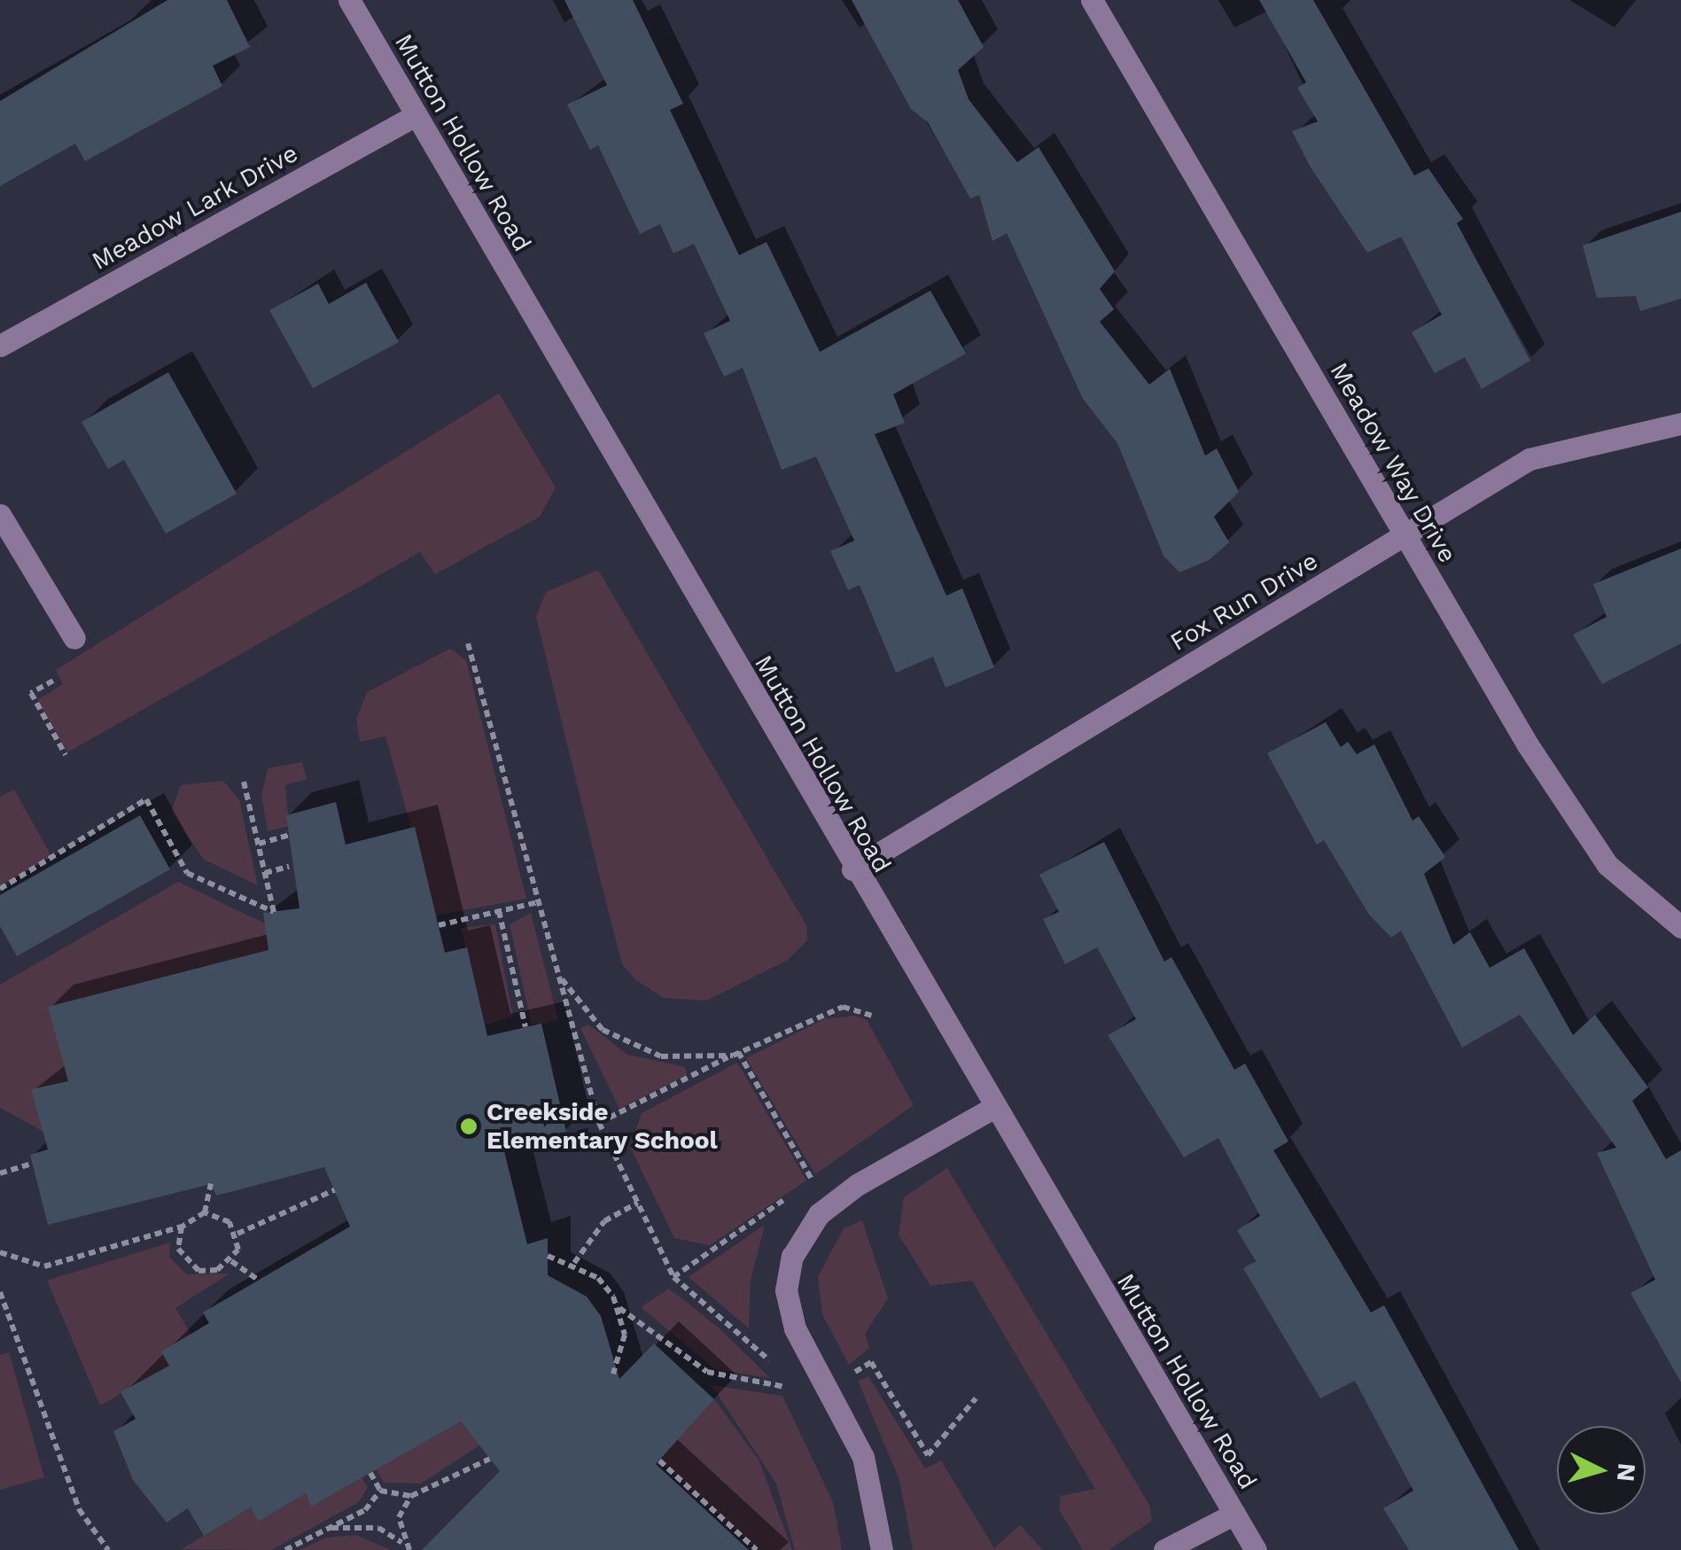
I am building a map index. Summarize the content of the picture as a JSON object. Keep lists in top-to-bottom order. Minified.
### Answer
{"streets":{"street":["Mutton Hollow Road","Meadow Lark Drive","Meadow Way Drive","Fox Run Drive"]},"crossings":[["Mutton Hollow Road","Meadow Lark Drive"],["Mutton Hollow Road","Fox Run Drive"],["Meadow Way Drive","Fox Run Drive"]],"places":["Creekside Elementary School"],"north":"right"}
